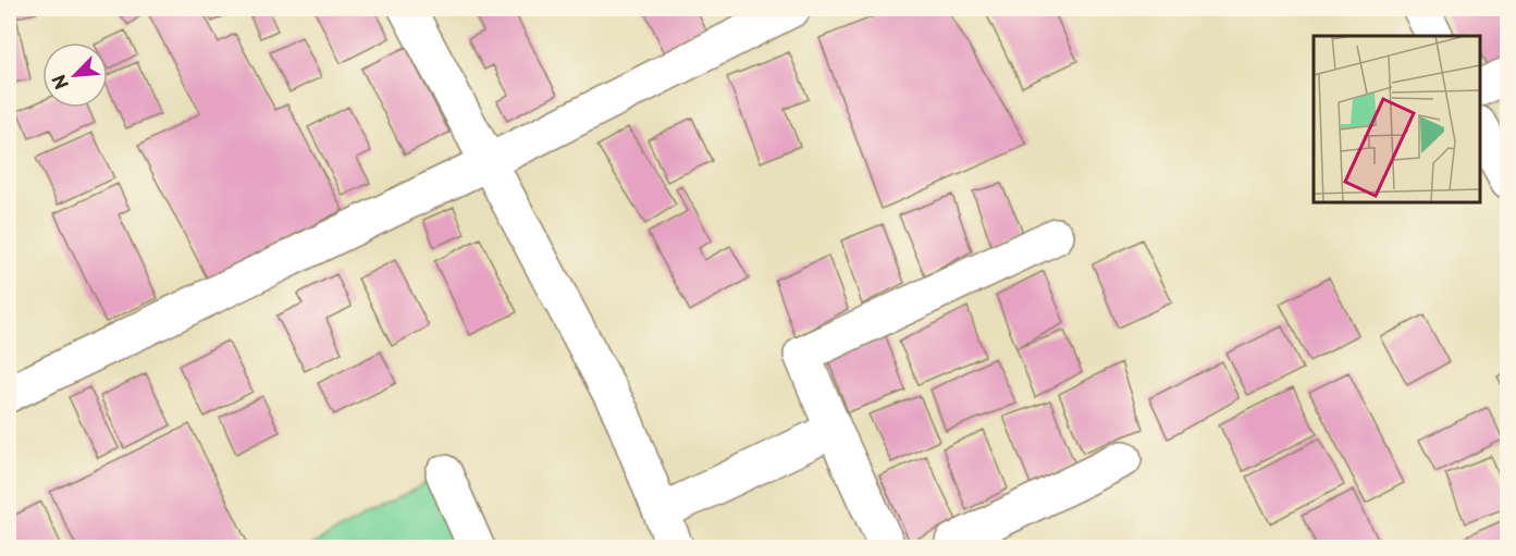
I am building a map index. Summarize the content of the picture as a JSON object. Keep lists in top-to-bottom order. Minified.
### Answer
{"north":"bottom left"}
